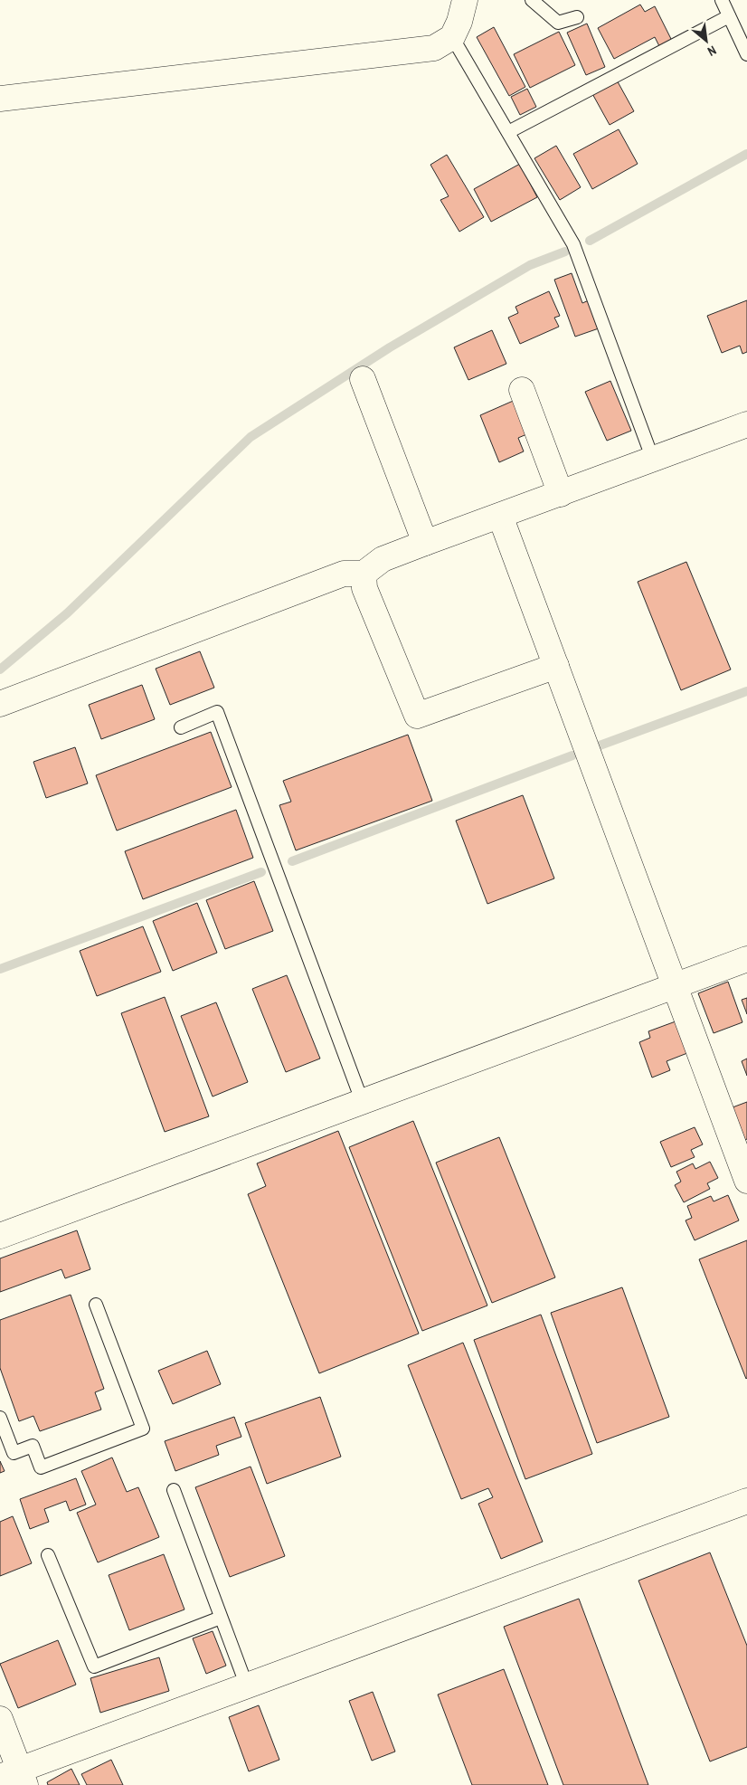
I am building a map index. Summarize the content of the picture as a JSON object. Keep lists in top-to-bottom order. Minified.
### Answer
{"north":"bottom right"}
